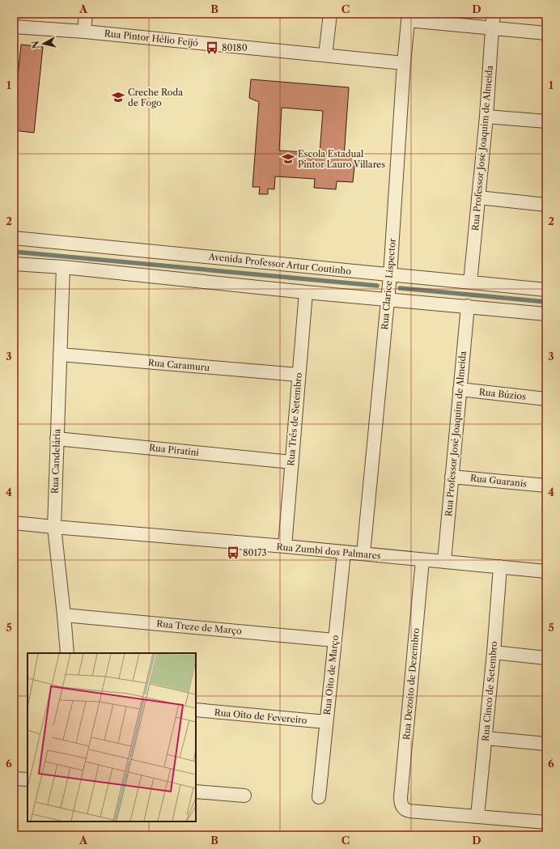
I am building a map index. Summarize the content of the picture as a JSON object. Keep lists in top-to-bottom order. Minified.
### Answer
{"streets":{"street":["Rua Pintor Hélio Feijó","Rua Professor José Joaquim de Almeida","Avenida Professor Artur Coutinho","Rua Clarice Lispector","Rua Caramuru","Rua Búzios","Rua Três de Setembro","Rua Piratini","Rua Candelária","Rua Guaranis","Rua Zumbi dos Palmares","Rua Treze de Março","Rua Oito de Março","Rua Dezoito de Dezembro","Rua Cinco de Setembro","Rua Oito de Fevereiro"]},"crossings":[["Rua Pintor Hélio Feijó","Rua Clarice Lispector"],["Rua Professor José Joaquim de Almeida","Avenida Professor Artur Coutinho"],["Rua Professor José Joaquim de Almeida","Rua Búzios"],["Rua Professor José Joaquim de Almeida","Rua Guaranis"],["Rua Professor José Joaquim de Almeida","Rua Zumbi dos Palmares"],["Avenida Professor Artur Coutinho","Rua Clarice Lispector"],["Rua Clarice Lispector","Rua Zumbi dos Palmares"],["Rua Caramuru","Rua Três de Setembro"],["Rua Caramuru","Rua Candelária"],["Rua Três de Setembro","Rua Piratini"],["Rua Três de Setembro","Rua Zumbi dos Palmares"],["Rua Piratini","Rua Candelária"],["Rua Candelária","Rua Zumbi dos Palmares"],["Rua Candelária","Rua Treze de Março"],["Rua Zumbi dos Palmares","Rua Oito de Março"],["Rua Zumbi dos Palmares","Rua Dezoito de Dezembro"],["Rua Zumbi dos Palmares","Rua Cinco de Setembro"],["Rua Treze de Março","Rua Oito de Março"],["Rua Oito de Março","Rua Oito de Fevereiro"],["Rua Dezoito de Dezembro","Rua Cinco de Setembro"]],"places":{"bus stop":["80180","80173"],"school or university":["Creche Roda de Fogo","Escola Estadual Pintor Lauro Villares"]},"north":"left","grid":{"columns":["A","B","C","D"],"rows":["1","2","3","4","5","6"]}}
